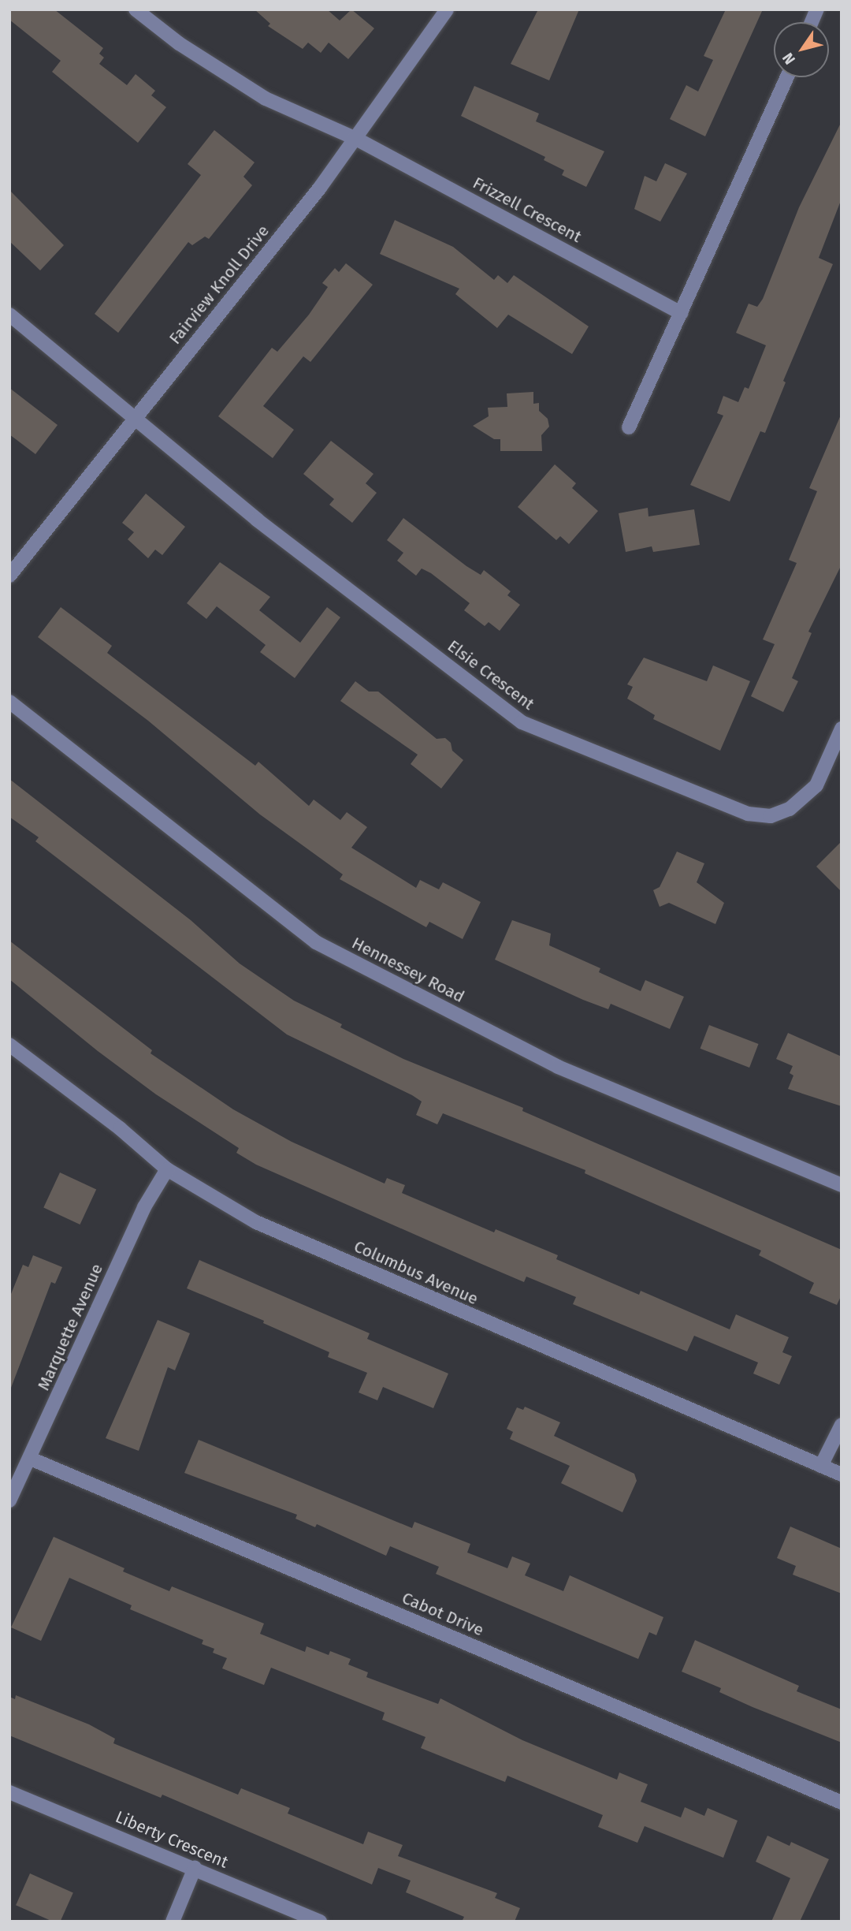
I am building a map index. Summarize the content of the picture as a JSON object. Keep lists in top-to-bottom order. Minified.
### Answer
{"streets":{"street":["Frizzell Crescent","Fairview Knoll Drive","Elsie Crescent","Hennessey Road","Columbus Avenue","Marquette Avenue","Cabot Drive","Liberty Crescent"]},"crossings":[["Frizzell Crescent","Fairview Knoll Drive"],["Fairview Knoll Drive","Elsie Crescent"],["Columbus Avenue","Marquette Avenue"],["Marquette Avenue","Cabot Drive"]],"north":"bottom left"}
